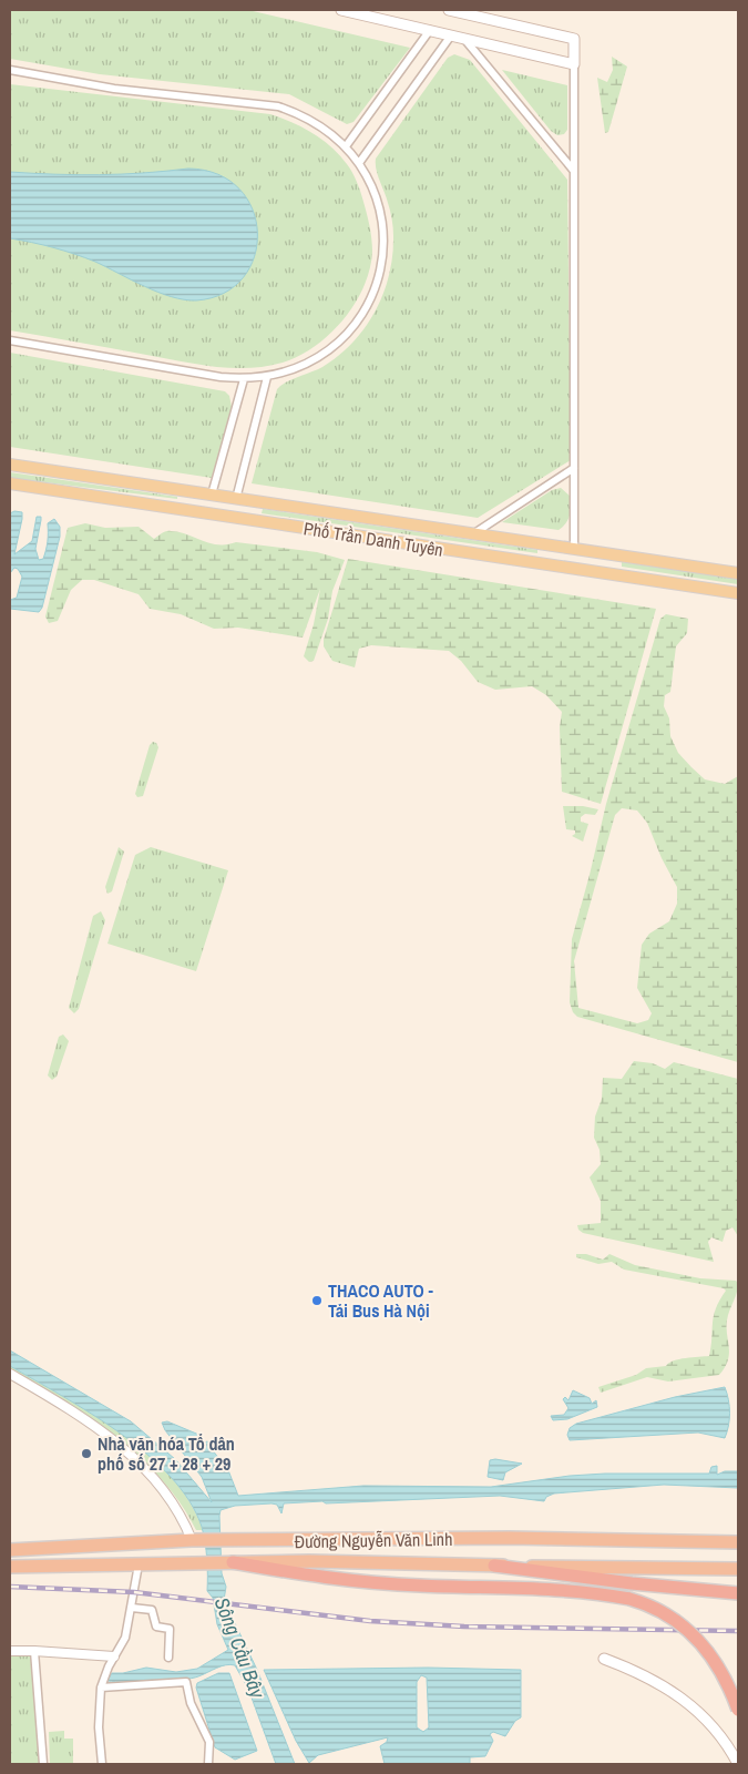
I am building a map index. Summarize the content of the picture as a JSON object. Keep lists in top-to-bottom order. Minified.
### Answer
{"streets":{"highway":["Đường Nguyễn Văn Linh"],"main road":["Phố Trần Danh Tuyên"]},"water":["Sông Cầu Bây"],"places":["THACO AUTO - Tải Bus Hà Nội","Nhà văn hóa Tổ dân phố số 27 + 28 + 29"]}
